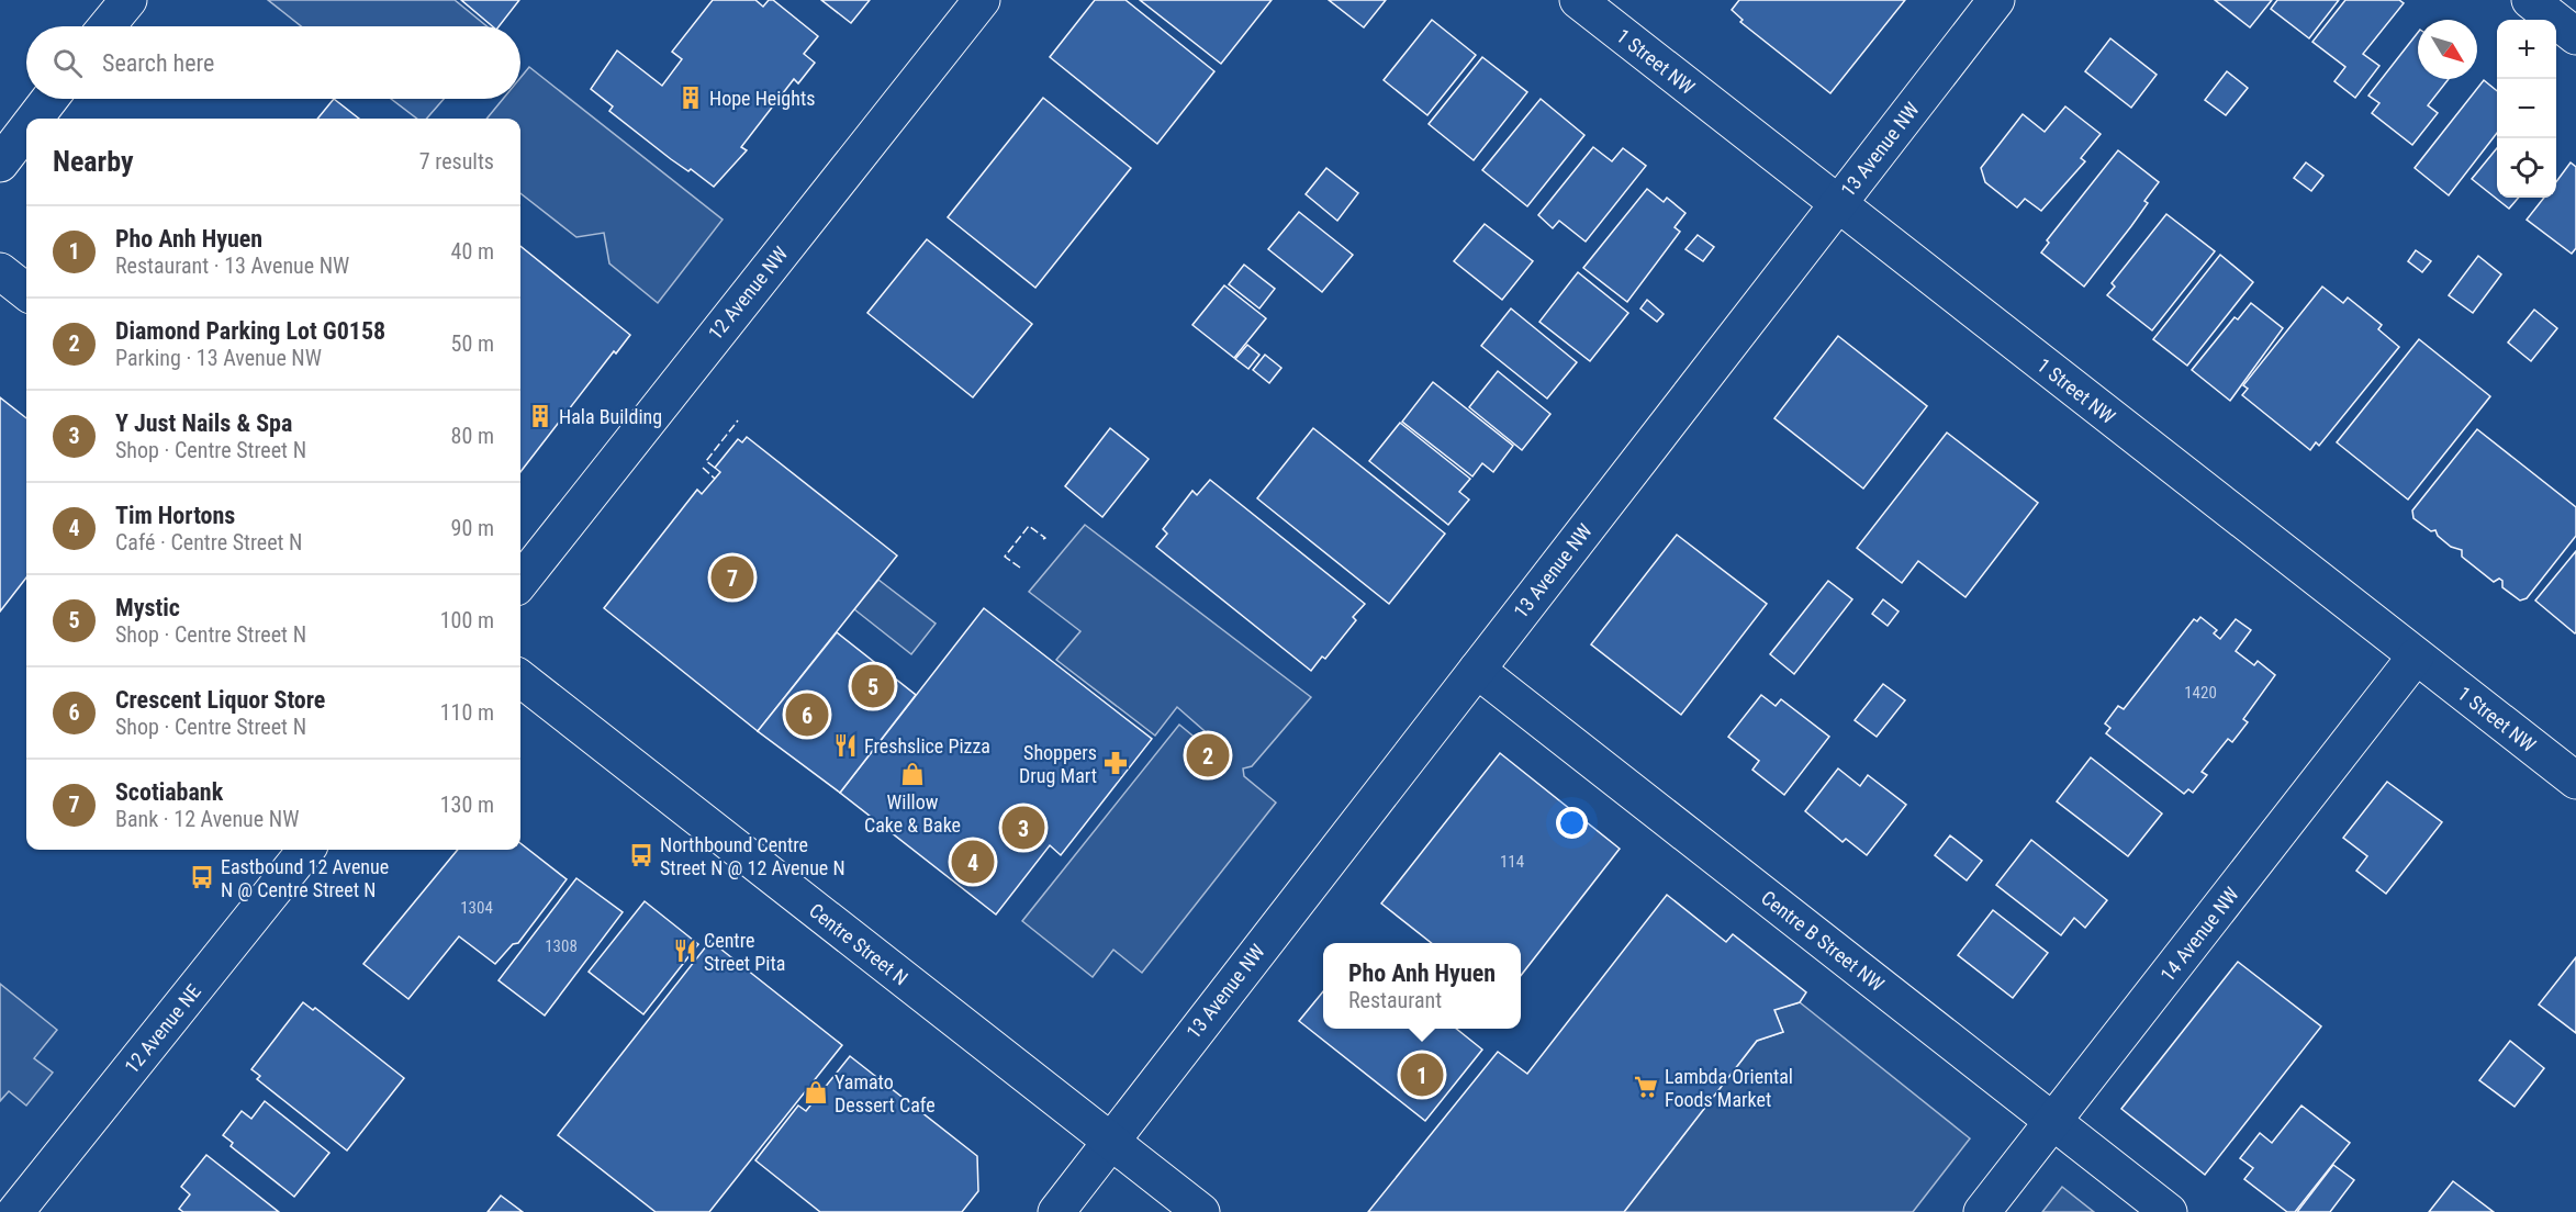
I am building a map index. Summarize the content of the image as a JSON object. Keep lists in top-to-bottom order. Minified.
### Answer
{"streets":{"street":["1 Street NW","13 Avenue NW","12 Avenue NW","14 Avenue NW","Centre B Street NW","Centre Street N","12 Avenue NE"]},"crossings":[["1 Street NW","13 Avenue NW"],["1 Street NW","14 Avenue NW"],["13 Avenue NW","Centre B Street NW"],["13 Avenue NW","Centre Street N"],["14 Avenue NW","Centre B Street NW"]],"places":{"building":["Hope Heights","Hala Building"],"restaurant":["Freshslice Pizza","Centre Street Pita"],"pharmacy":["Shoppers Drug Mart"],"shop":["Willow Cake & Bake","Yamato Dessert Cafe"],"bus stop":["Northbound Centre Street N @ 12 Avenue N","Eastbound 12 Avenue N @ Centre Street N"],"supermarket":["Lambda Oriental Foods Market"]},"house_numbers":["1420","114","1304","1308"],"north":"bottom right","page":{"map_buttons":["+","−"],"search":"Search here","heading":["Nearby","7 results"],"list":[{"mark":"1","name":"Pho Anh Hyuen","note":"Restaurant · 13 Avenue NW","value":"40 m"},{"mark":"2","name":"Diamond Parking Lot G0158","note":"Parking · 13 Avenue NW","value":"50 m"},{"mark":"3","name":"Y Just Nails & Spa","note":"Shop · Centre Street N","value":"80 m"},{"mark":"4","name":"Tim Hortons","note":"Café · Centre Street N","value":"90 m"},{"mark":"5","name":"Mystic","note":"Shop · Centre Street N","value":"100 m"},{"mark":"6","name":"Crescent Liquor Store","note":"Shop · Centre Street N","value":"110 m"},{"mark":"7","name":"Scotiabank","note":"Bank · 12 Avenue NW","value":"130 m"}],"pins":["7","5","6","2","3","4","1"],"popup":["Pho Anh Hyuen","Restaurant"]}}
